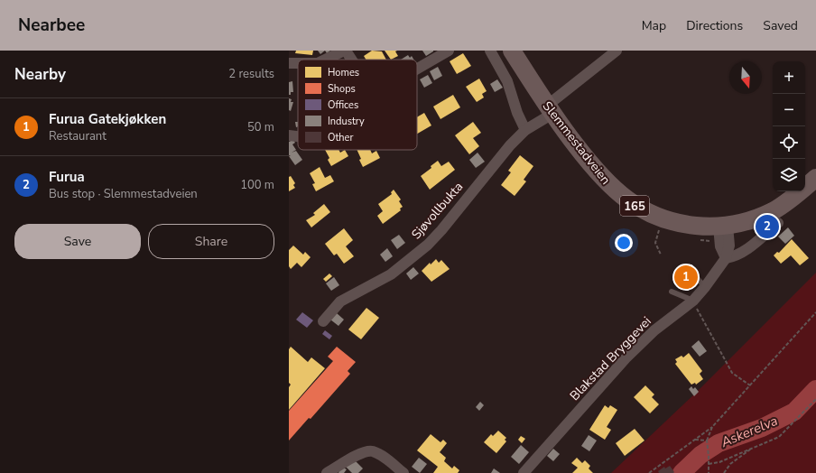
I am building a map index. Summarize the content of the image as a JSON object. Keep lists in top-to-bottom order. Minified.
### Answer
{"streets":{"main road":["Slemmestadveien","165"],"street":["Sjøvollbukta","Blakstad Bryggevei"]},"crossings":[["Slemmestadveien","Sjøvollbukta"],["Slemmestadveien","Blakstad Bryggevei"]],"water":["Askerelva"],"legend":["Homes","Shops","Offices","Industry","Other"],"north":"bottom","page":{"header":"Nearbee","nav":["Map","Directions","Saved"],"heading":["Nearby","2 results"],"map_buttons":["+","−"],"list":[{"mark":"1","name":"Furua Gatekjøkken","note":"Restaurant","value":"50 m"},{"mark":"2","name":"Furua","note":"Bus stop · Slemmestadveien","value":"100 m"}],"buttons":["Save","Share"],"pins":["2","1"]}}
